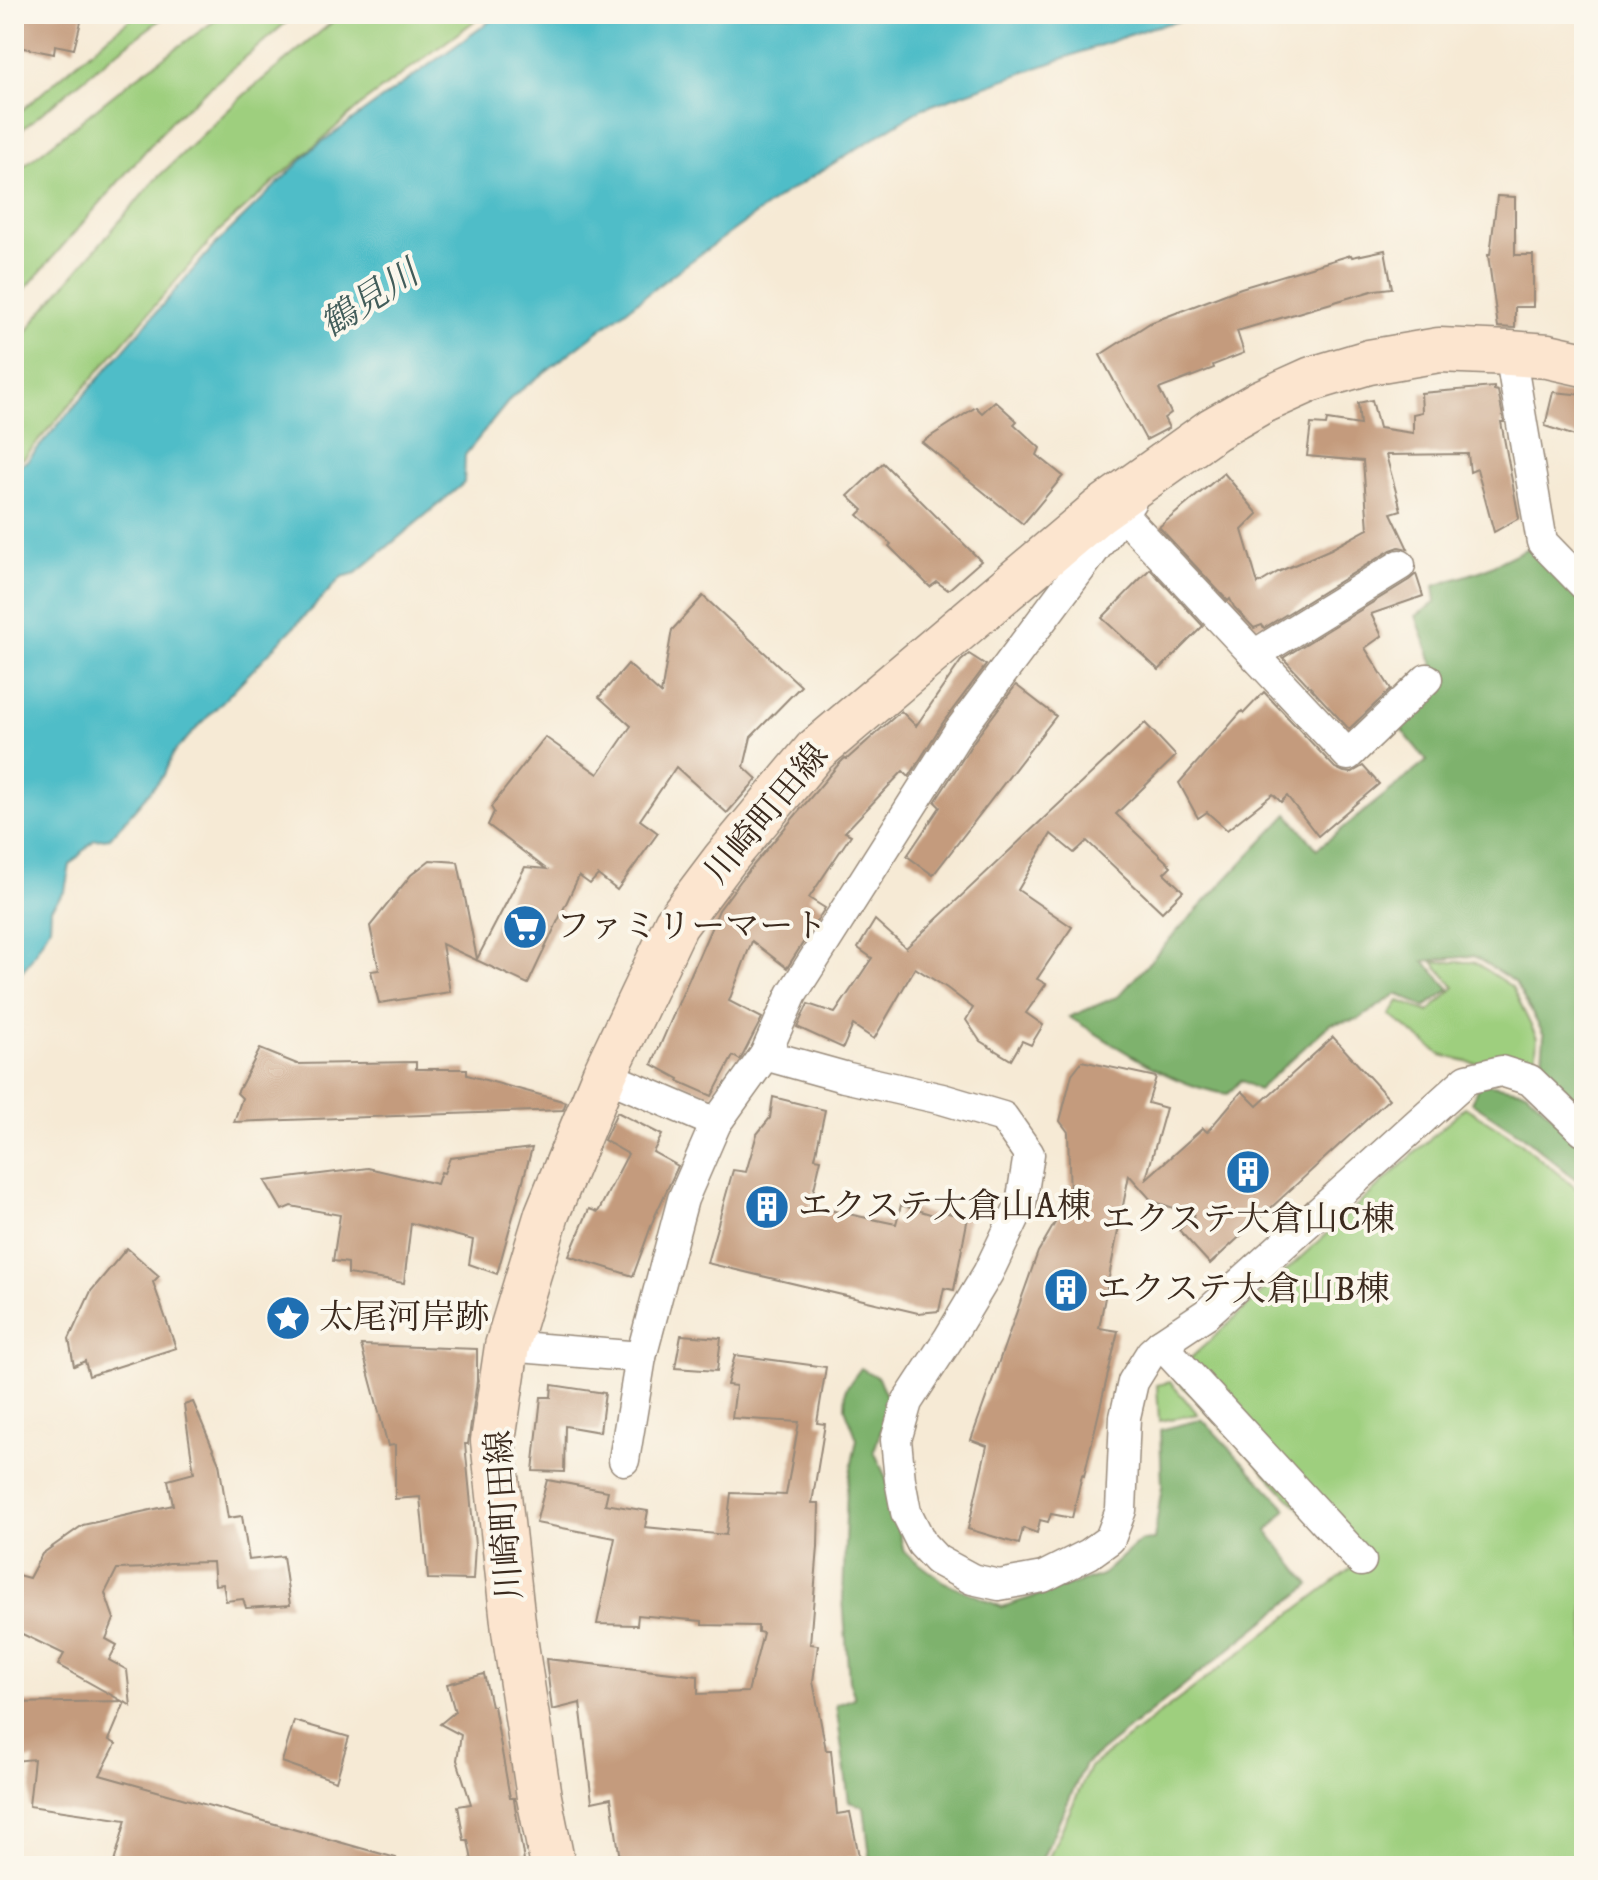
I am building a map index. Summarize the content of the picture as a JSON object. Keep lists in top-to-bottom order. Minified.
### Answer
{"streets":{"main road":["川崎町田線"]},"water":["鶴見川"],"places":{"supermarket":["ファミリーマート"],"building":["エクステ大倉山C棟","エクステ大倉山A棟","エクステ大倉山B棟"],"place":["太尾河岸跡"]}}
